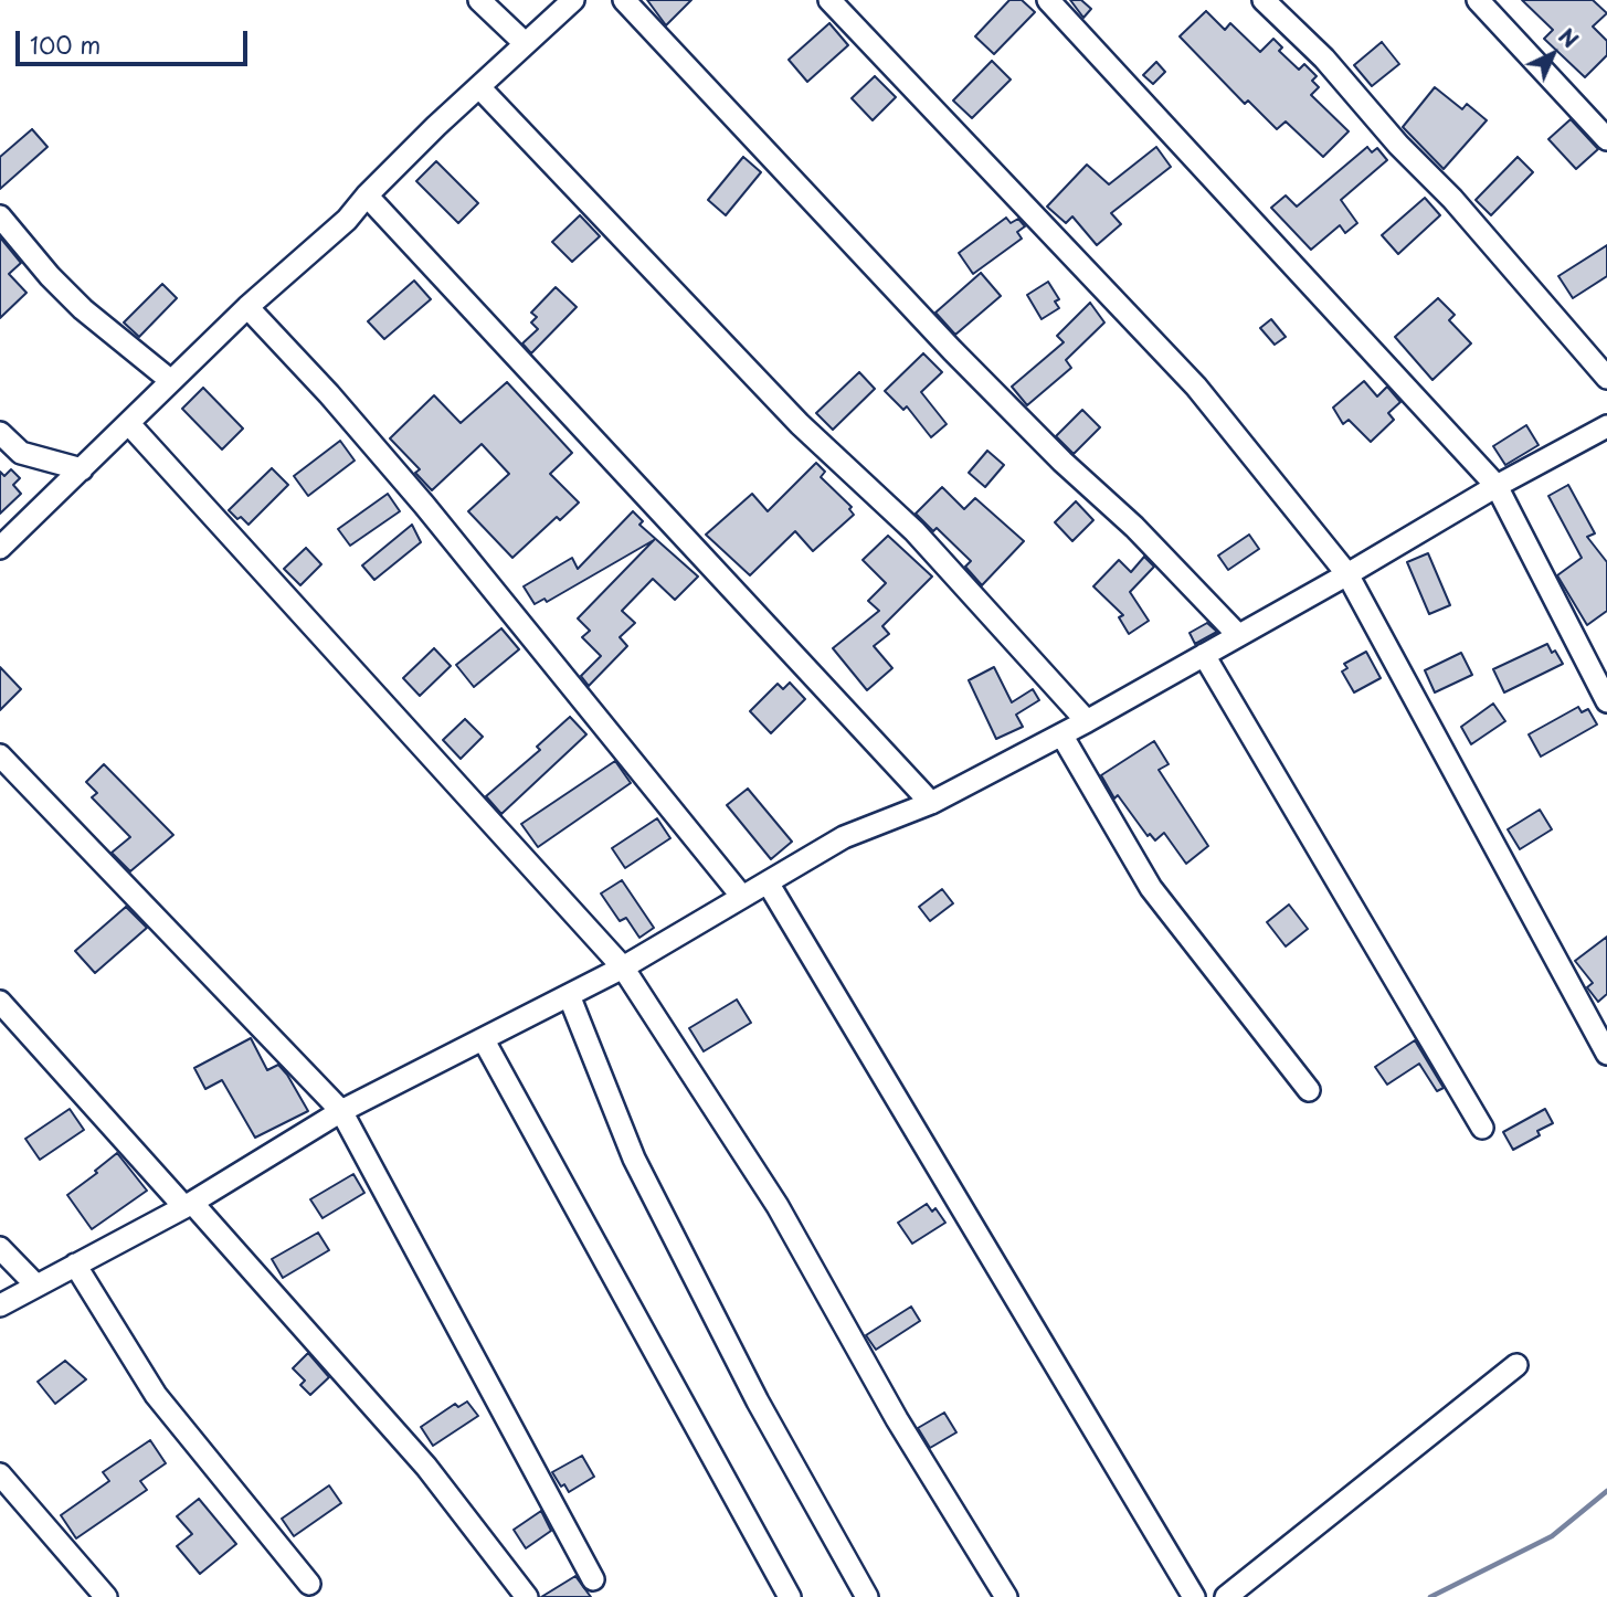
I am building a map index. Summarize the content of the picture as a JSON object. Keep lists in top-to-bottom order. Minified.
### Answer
{"scale_bar":"100 m","north":"top right"}
